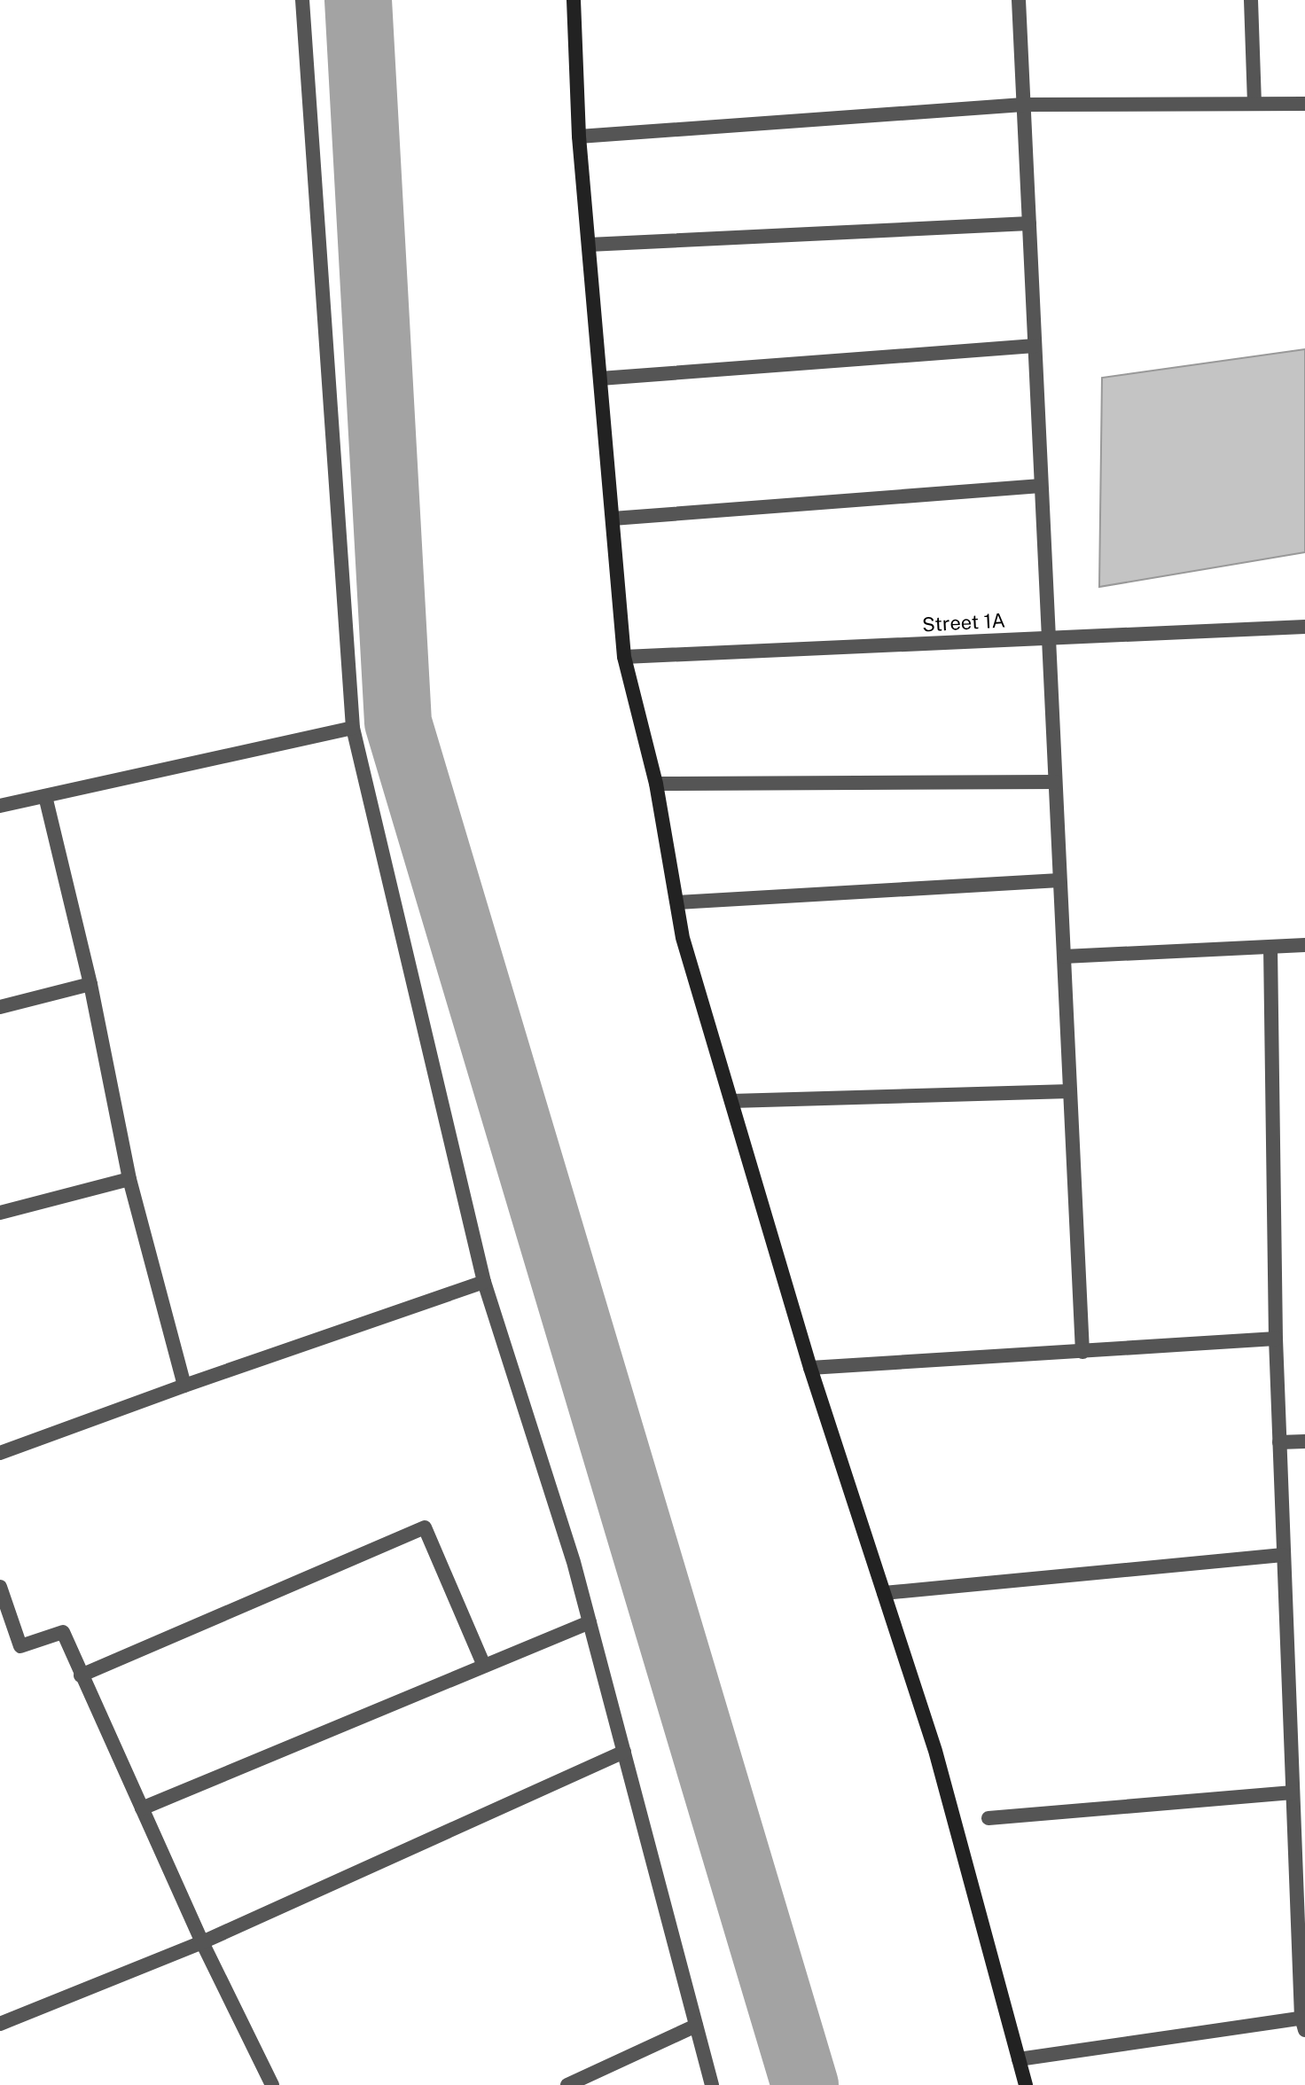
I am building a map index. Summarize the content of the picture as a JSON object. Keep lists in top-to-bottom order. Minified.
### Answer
{"streets":{"street":["Street 1A"]}}
